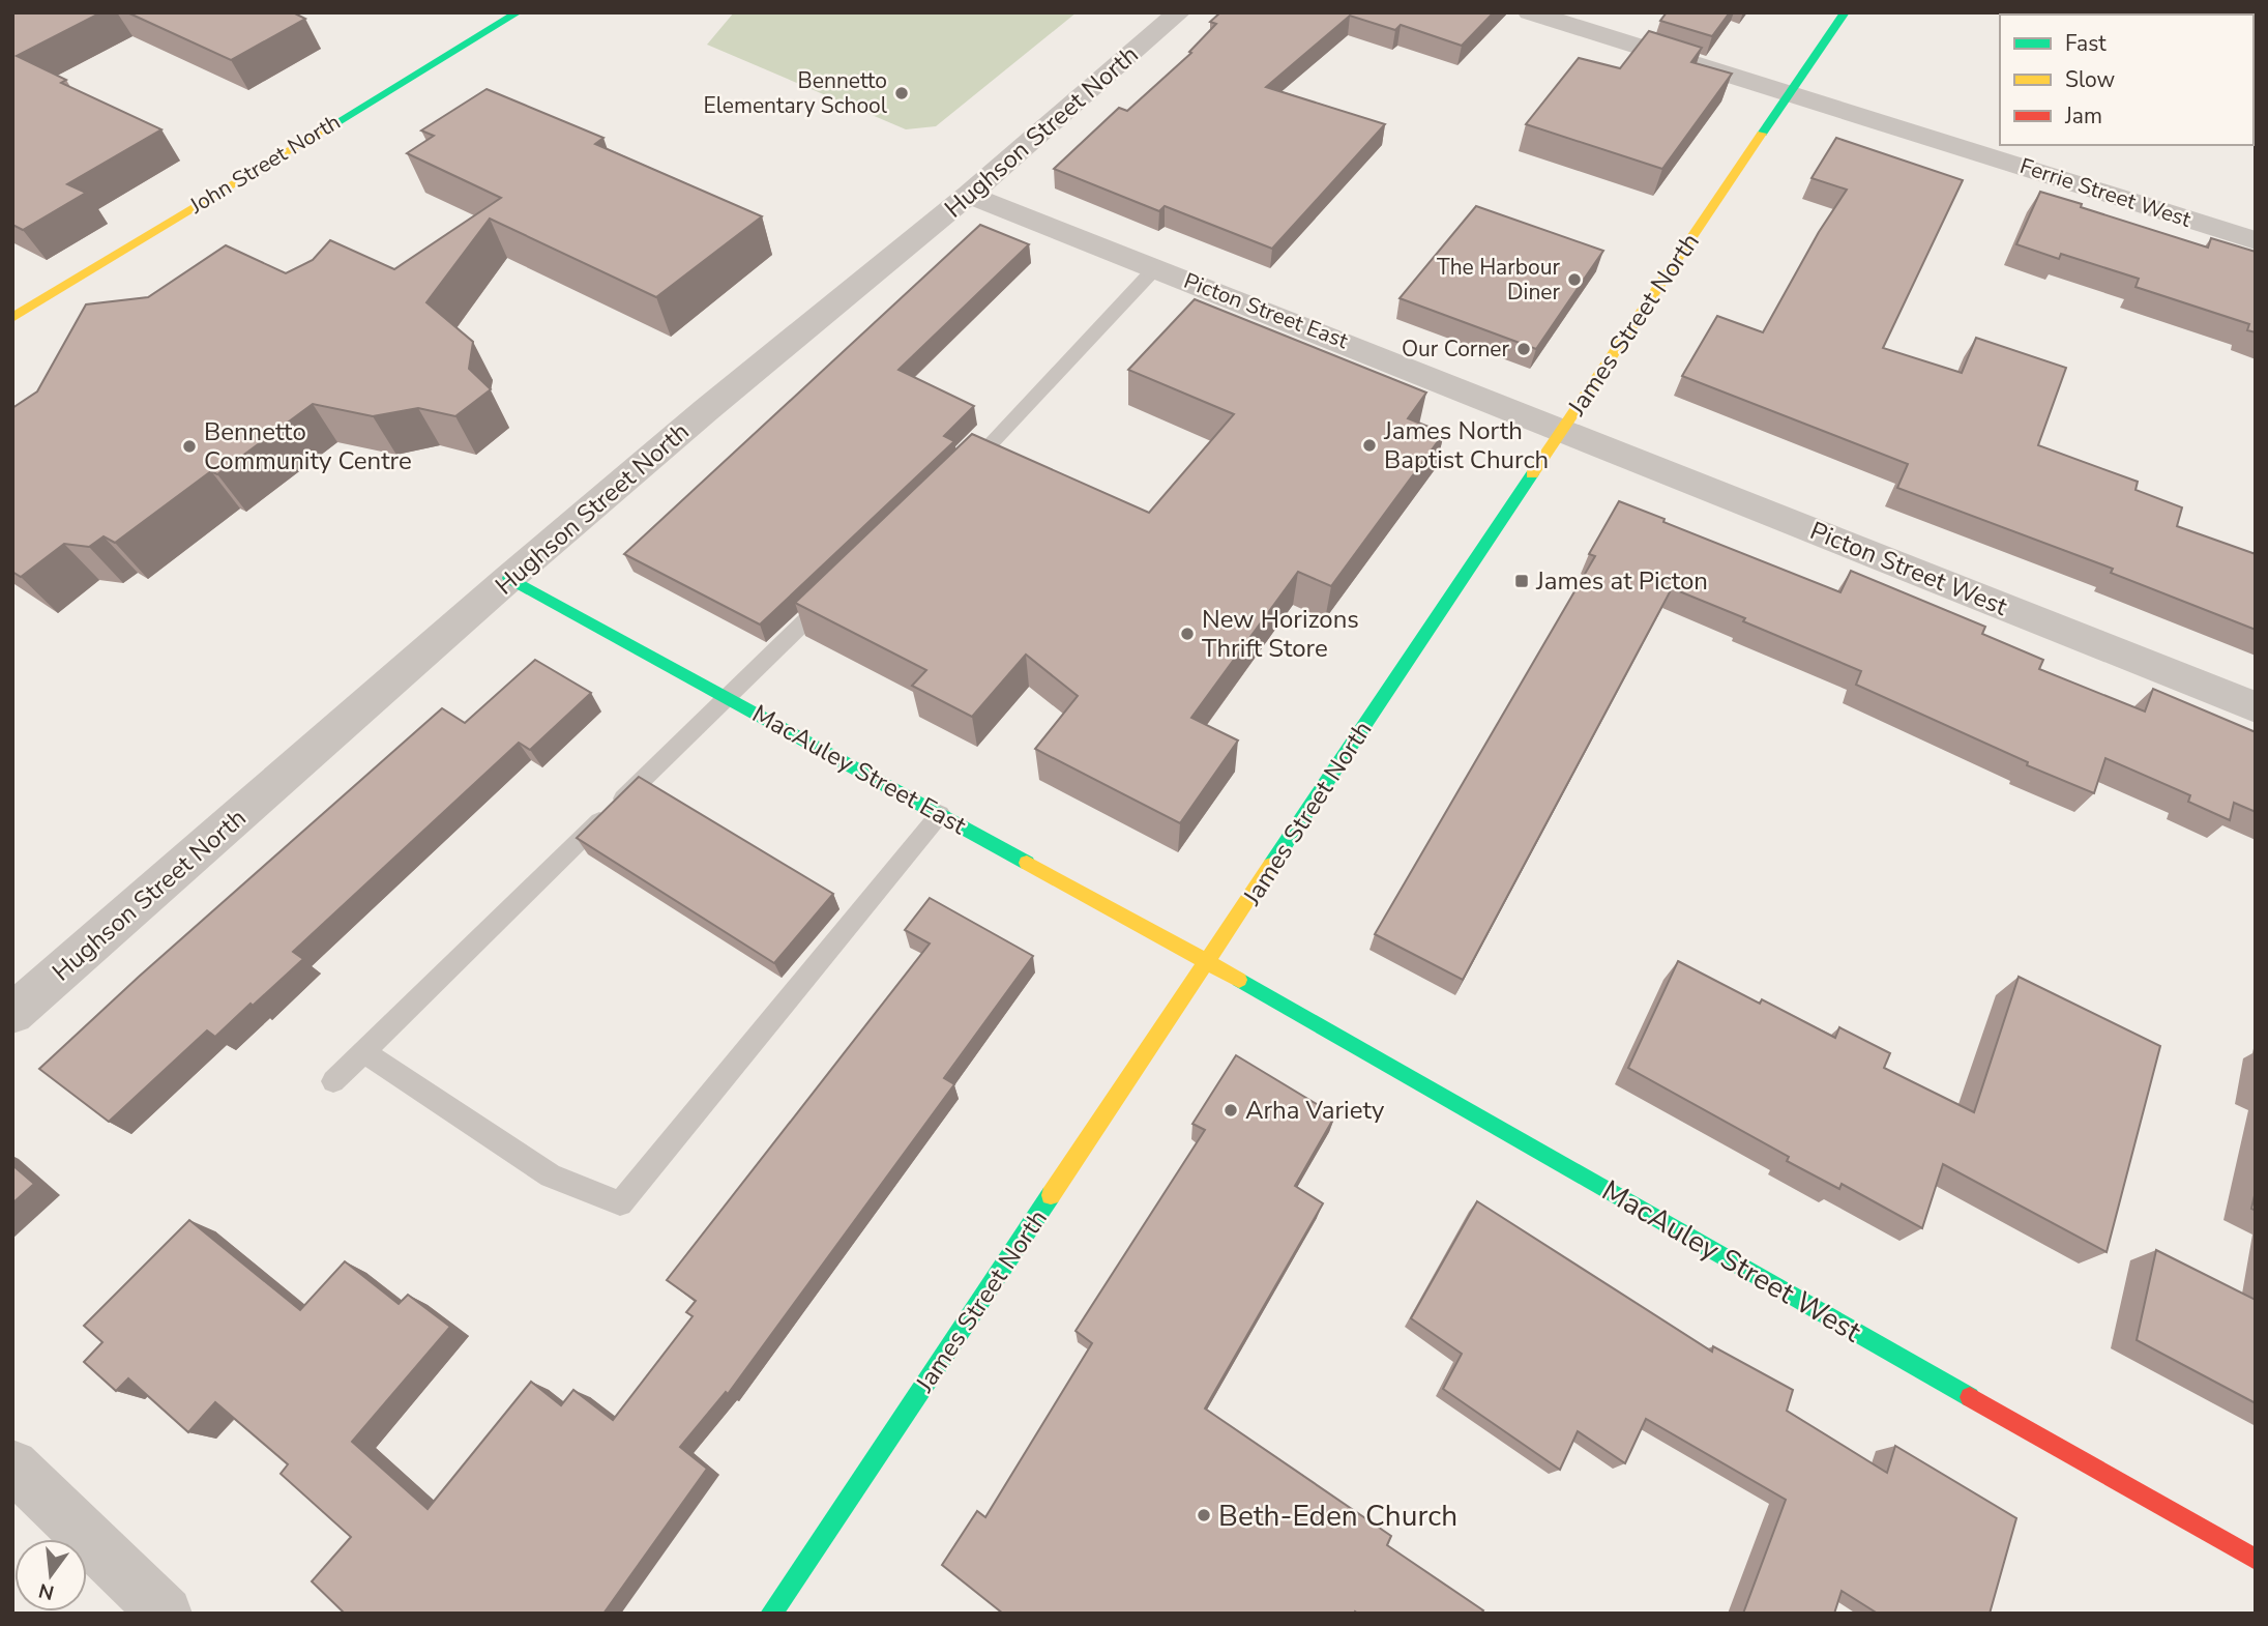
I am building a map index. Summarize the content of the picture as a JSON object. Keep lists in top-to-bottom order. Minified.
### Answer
{"streets":{"main road":["John Street North","James Street North","MacAuley Street East","MacAuley Street West"],"street":["Hughson Street North","Ferrie Street West","Picton Street East","Picton Street West"]},"crossings":[["Hughson Street North","Picton Street East"],["Hughson Street North","MacAuley Street East"],["Ferrie Street West","James Street North"],["Picton Street East","James Street North"],["Picton Street East","Picton Street West"],["James Street North","Picton Street West"],["James Street North","MacAuley Street East"],["James Street North","MacAuley Street West"],["MacAuley Street East","MacAuley Street West"]],"places":{"other":["Bennetto Elementary School","The Harbour Diner","Our Corner","James North Baptist Church","Bennetto Community Centre","New Horizons Thrift Store","Arha Variety","Beth-Eden Church"],"transit":["James at Picton"]},"legend":["Fast","Slow","Jam"],"north":"bottom"}
